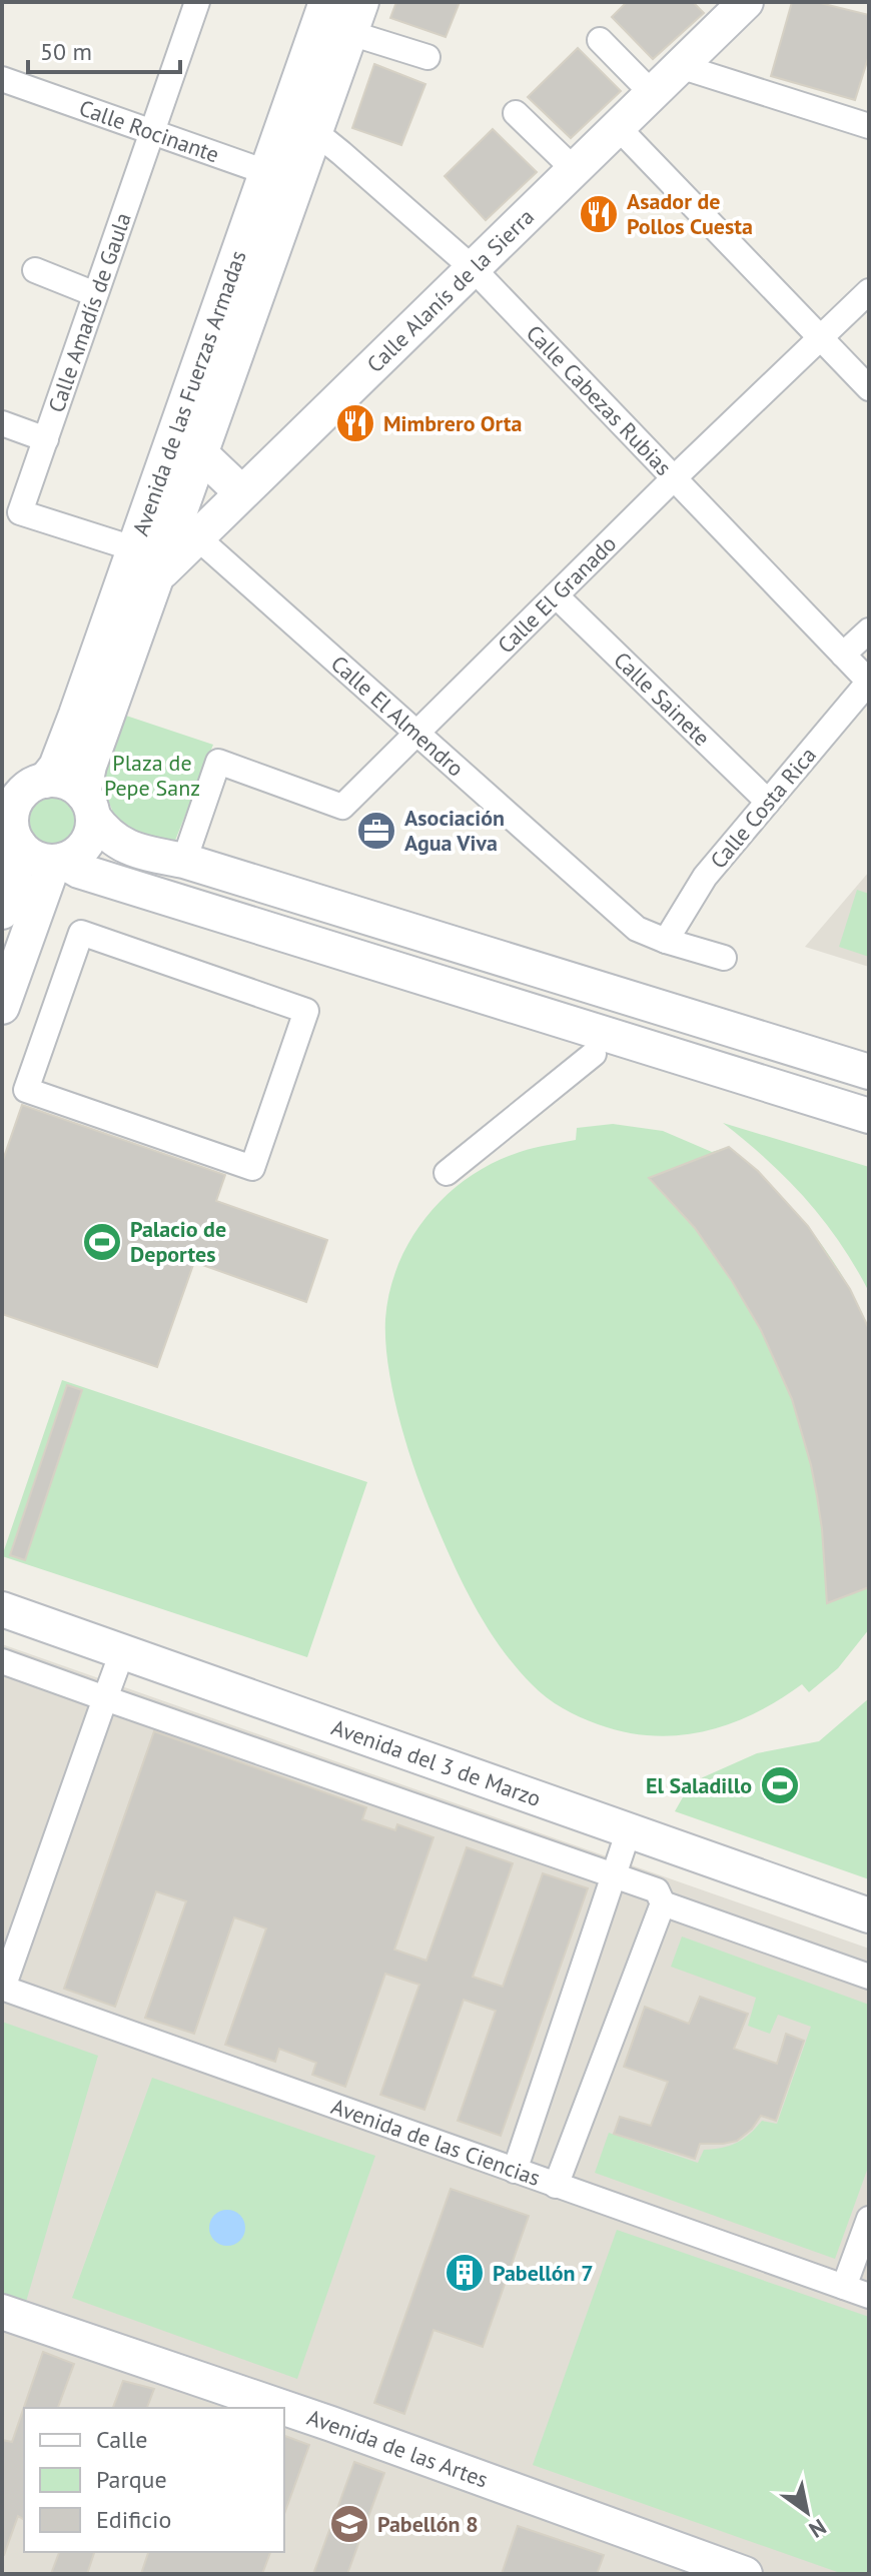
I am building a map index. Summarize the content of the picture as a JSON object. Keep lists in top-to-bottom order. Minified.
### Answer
{"streets":{"street":["Calle Rocinante","Calle Alanís de la Sierra","Calle Amadís de Gaula","Avenida de las Fuerzas Armadas","Calle Cabezas Rubias","Calle El Granado","Calle Sainete","Calle El Almendro","Calle Costa Rica","Avenida del 3 de Marzo","Avenida de las Ciencias","Avenida de las Artes"]},"crossings":[["Calle Rocinante","Calle Amadís de Gaula"],["Calle Rocinante","Avenida de las Fuerzas Armadas"],["Calle Alanís de la Sierra","Avenida de las Fuerzas Armadas"],["Calle Alanís de la Sierra","Calle Cabezas Rubias"],["Calle Alanís de la Sierra","Calle El Almendro"],["Calle Amadís de Gaula","Avenida de las Fuerzas Armadas"],["Avenida de las Fuerzas Armadas","Calle Cabezas Rubias"],["Calle Cabezas Rubias","Calle El Granado"],["Calle Cabezas Rubias","Calle Costa Rica"],["Calle El Granado","Calle Sainete"],["Calle El Granado","Calle El Almendro"],["Calle Sainete","Calle Costa Rica"],["Calle El Almendro","Calle Costa Rica"]],"parks":["Plaza de Pepe Sanz"],"places":{"restaurant":["Asador de Pollos Cuesta","Mimbrero Orta"],"office":["Asociación Agua Viva"],"sports":["Palacio de Deportes","El Saladillo"],"building":["Pabellón 7"],"school or university":["Pabellón 8"]},"legend":["Calle","Parque","Edificio"],"scale_bar":"50 m","north":"bottom right"}
